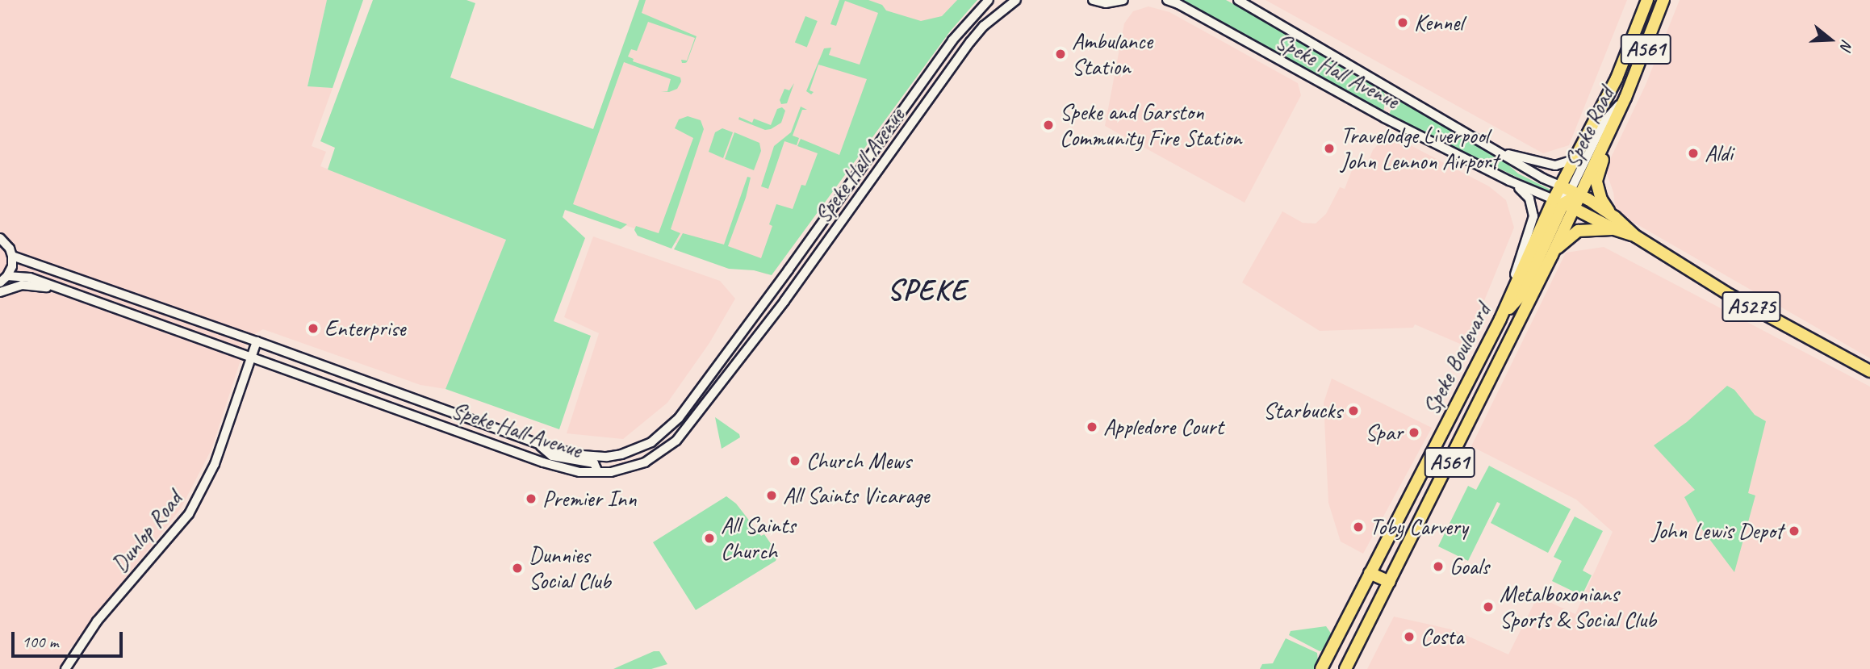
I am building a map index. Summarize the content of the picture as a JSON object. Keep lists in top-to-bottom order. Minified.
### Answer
{"streets":{"highway":["A561","Speke Road","A5275","Speke Boulevard"],"street":["Speke Hall Avenue","Dunlop Road"]},"crossings":[["Speke Hall Avenue","Speke Road"],["Speke Hall Avenue","A5275"],["Speke Hall Avenue","Speke Boulevard"],["Speke Hall Avenue","Dunlop Road"],["Speke Road","A5275"],["Speke Road","Speke Boulevard"],["A5275","Speke Boulevard"]],"districts":["SPEKE"],"places":["Kennel","Ambulance Station","Speke and Garston Community Fire Station","Travelodge Liverpool John Lennon Airport","Aldi","Enterprise","Starbucks","Appledore Court","Spar","Church Mews","All Saints Vicarage","Premier Inn","Toby Carvery","John Lewis Depot","All Saints Church","Goals","Dunnies Social Club","Metalboxonians Sports & Social Club","Costa"],"scale_bar":"100 m","north":"right"}
